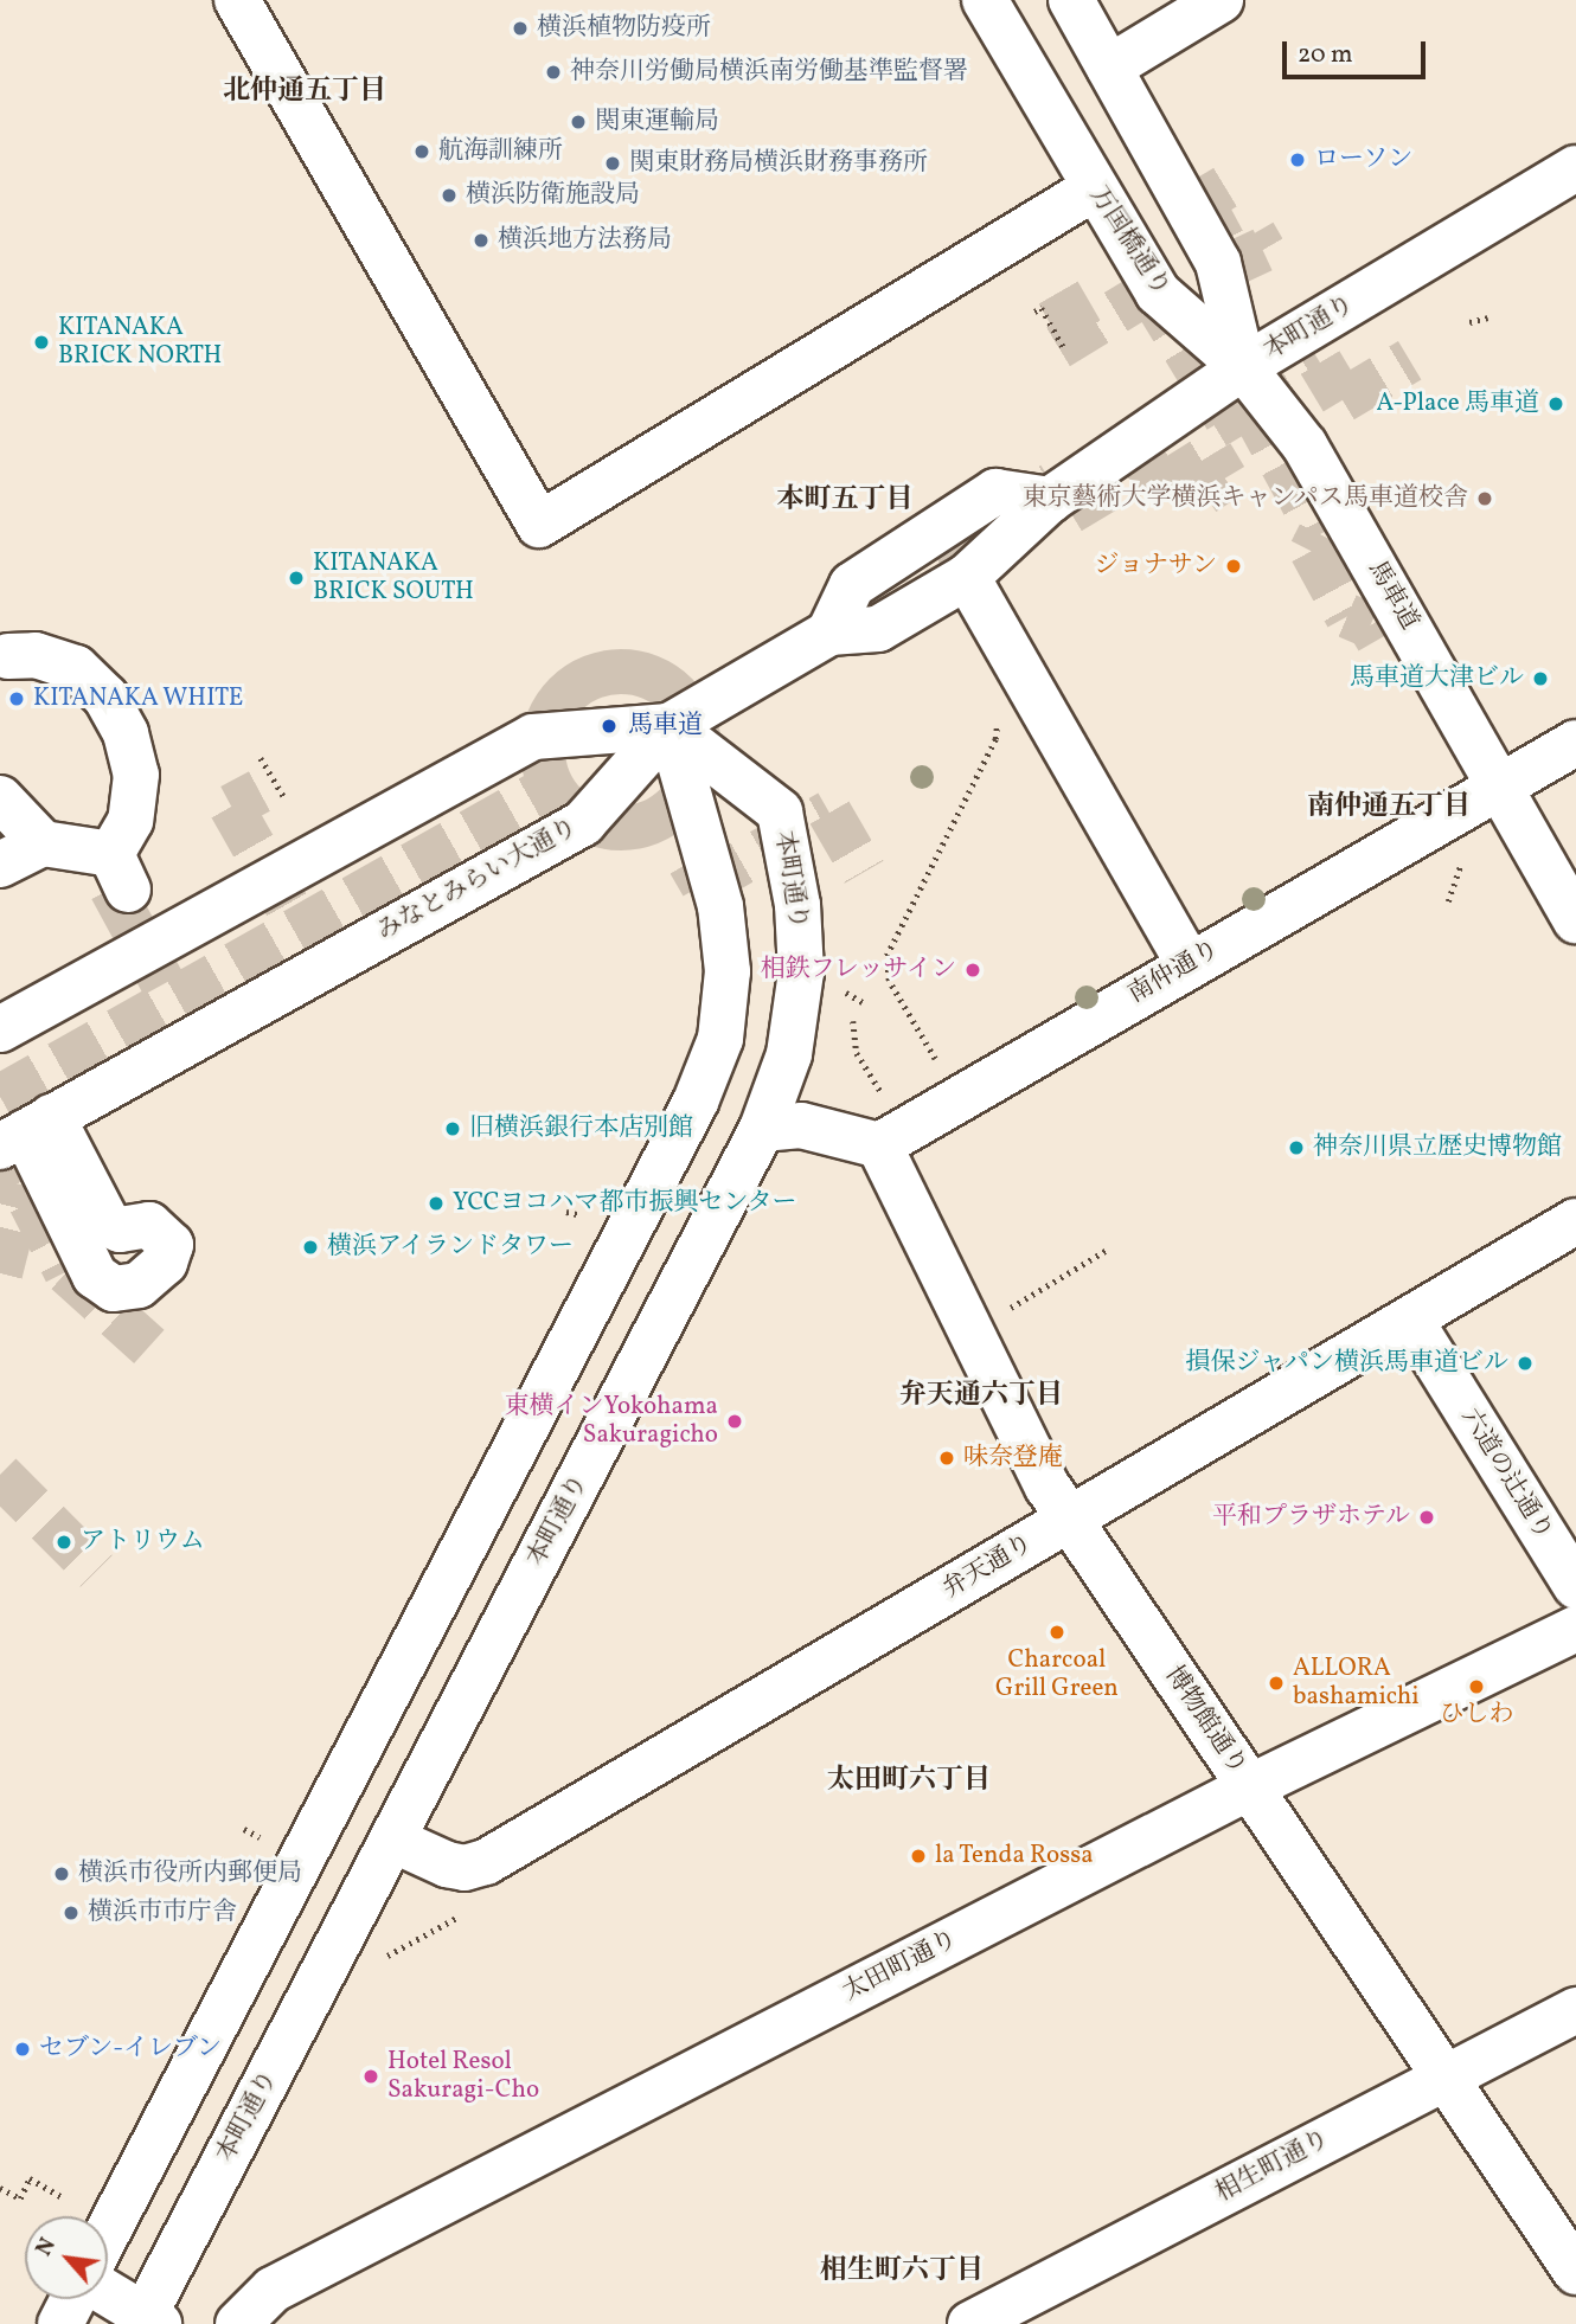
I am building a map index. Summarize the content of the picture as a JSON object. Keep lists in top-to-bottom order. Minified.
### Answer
{"streets":{"main road":["万国橋通り","本町通り","馬車道","みなとみらい大通り","南仲通り","六道の辻通り","弁天通り","博物館通り","太田町通り","相生町通り"]},"crossings":[["万国橋通り","本町通り"],["万国橋通り","馬車道"],["本町通り","馬車道"],["本町通り","みなとみらい大通り"],["本町通り","弁天通り"],["馬車道","南仲通り"],["南仲通り","博物館通り"],["六道の辻通り","弁天通り"],["弁天通り","博物館通り"],["博物館通り","太田町通り"],["博物館通り","相生町通り"]],"districts":["北仲通五丁目","本町五丁目","南仲通五丁目","弁天通六丁目","太田町六丁目","相生町六丁目"],"places":["横浜植物防疫所","神奈川労働局横浜南労働基準監督署","関東運輸局","航海訓練所","ローソン","関東財務局横浜財務事務所","横浜防衛施設局","横浜地方法務局","KITANAKA BRICK NORTH","A-Place 馬車道","東京藝術大学横浜キャンパス馬車道校舎","ジョナサン","KITANAKA BRICK SOUTH","馬車道大津ビル","KITANAKA WHITE","馬車道","相鉄フレッサイン","旧横浜銀行本店別館","神奈川県立歴史博物館","YCCヨコハマ都市振興センター","横浜アイランドタワー","損保ジャパン横浜馬車道ビル","東横インYokohama Sakuragicho","味奈登庵","平和プラザホテル","アトリウム","Charcoal Grill Green","ALLORA bashamichi","ひしわ","la Tenda Rossa","横浜市役所内郵便局","横浜市市庁舎","セブン-イレブン","Hotel Resol Sakuragi-Cho"],"scale_bar":"20 m","north":"top left"}
